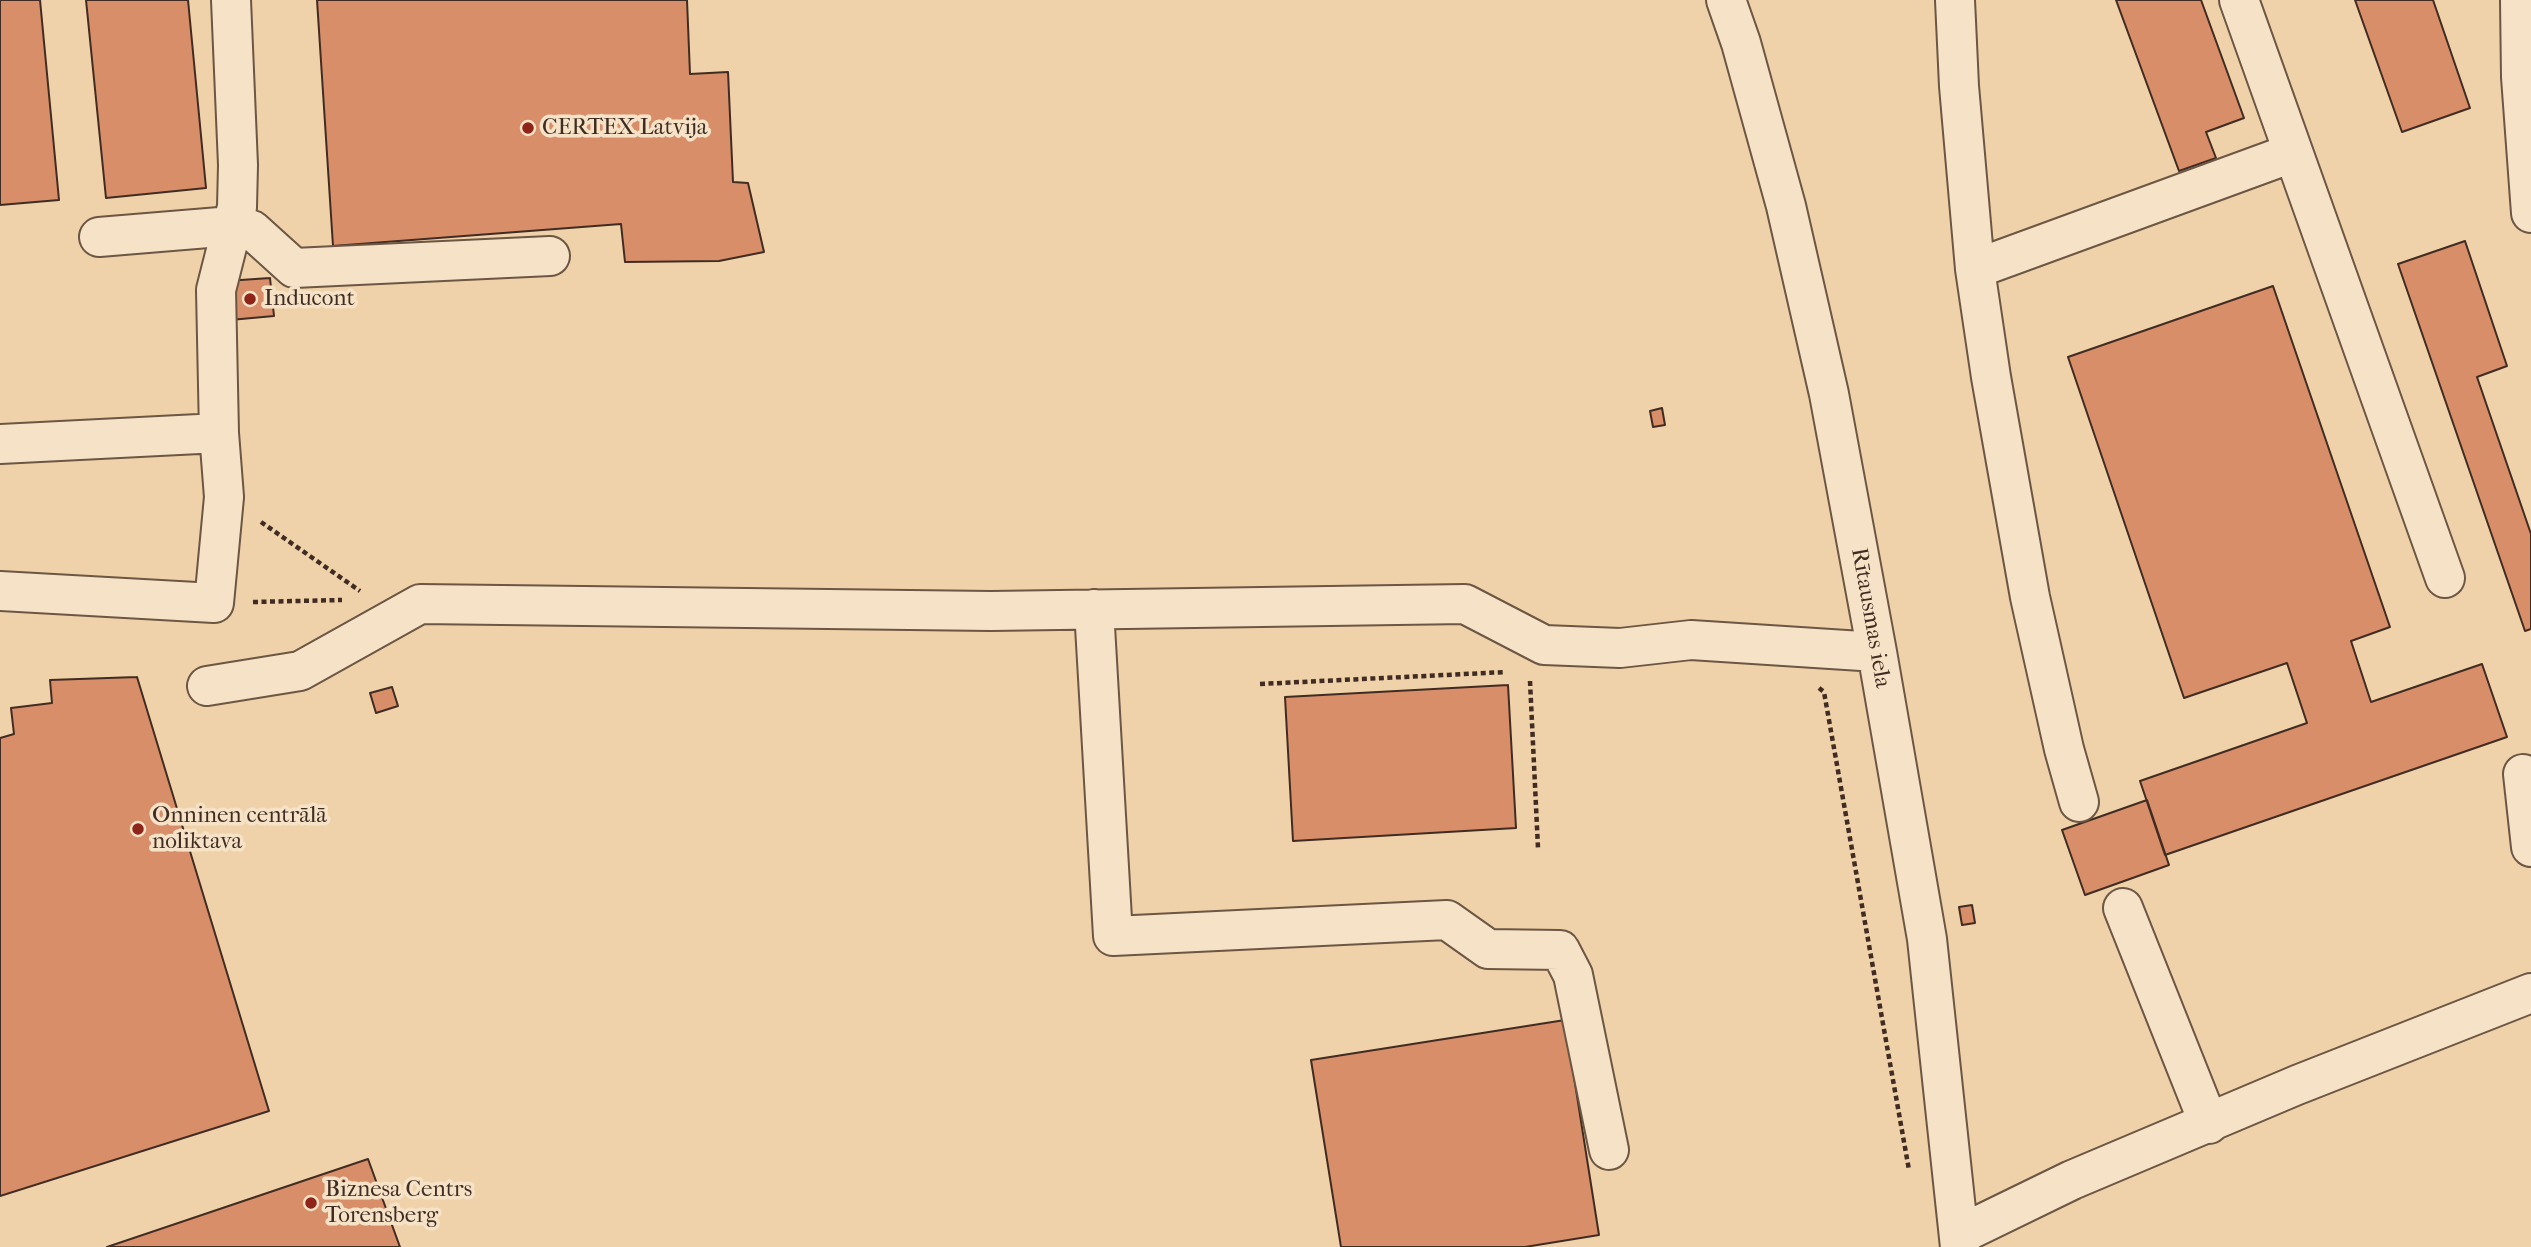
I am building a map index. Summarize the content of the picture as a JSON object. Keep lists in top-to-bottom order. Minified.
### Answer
{"streets":{"street":["Rītausmas iela"]},"places":["CERTEX Latvija","Inducont","Onninen centrālā noliktava","Biznesa Centrs Torensberg"]}
